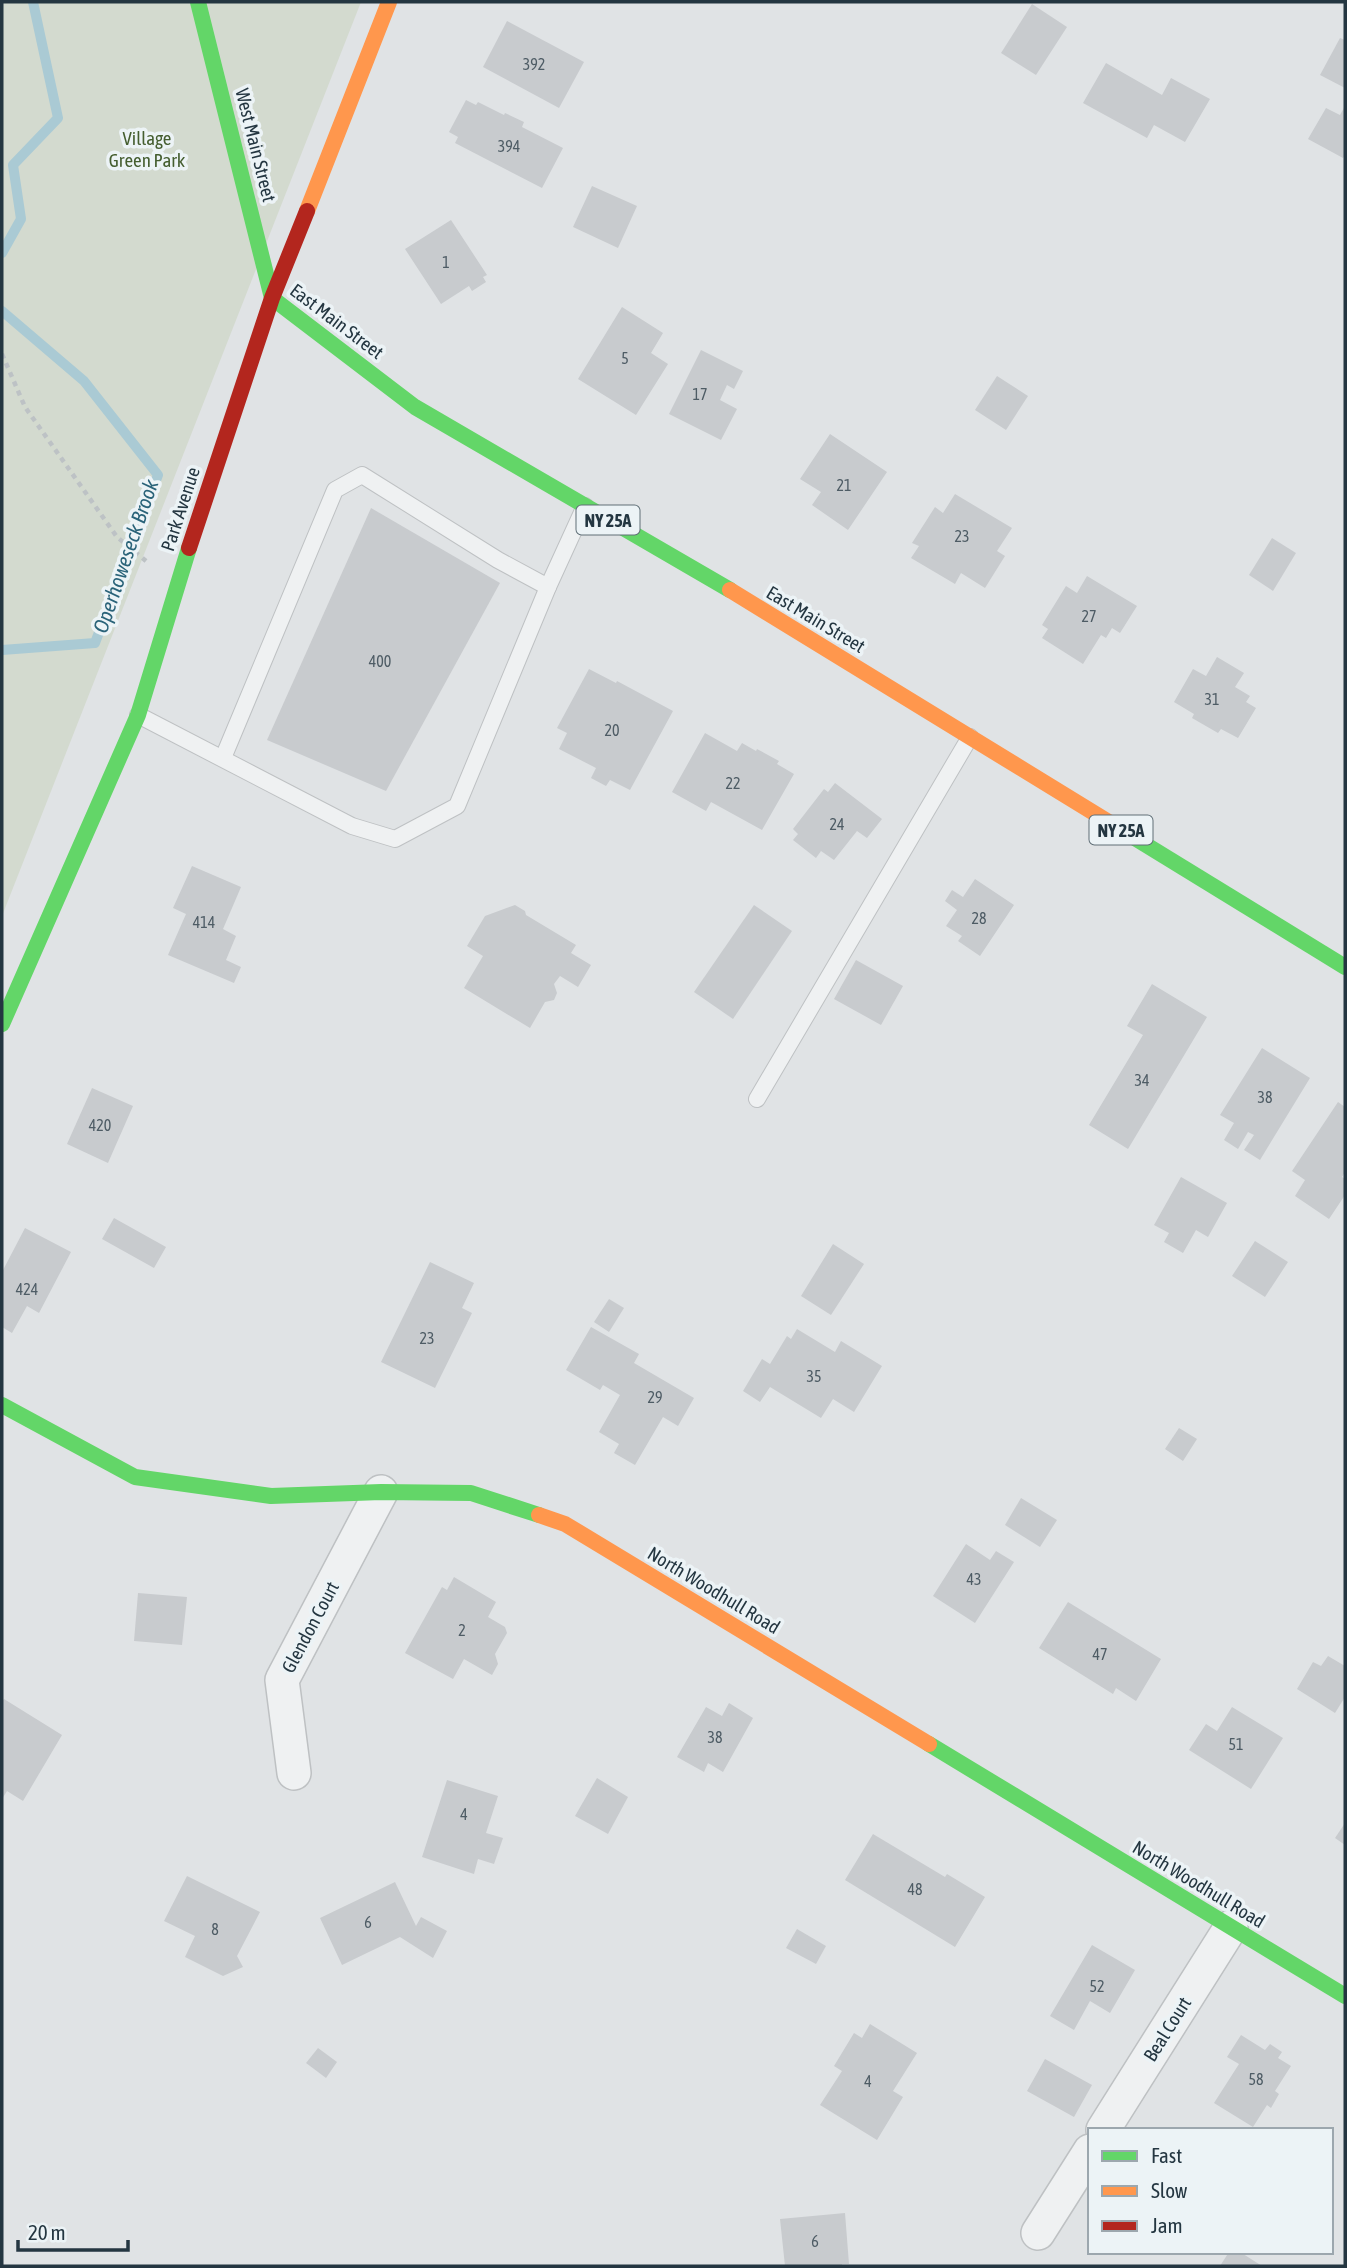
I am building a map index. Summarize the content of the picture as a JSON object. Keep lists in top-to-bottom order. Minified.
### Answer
{"streets":{"main road":["West Main Street","East Main Street","Park Avenue","NY 25A","North Woodhull Road"],"street":["Glendon Court","Beal Court"]},"crossings":[["West Main Street","East Main Street"],["West Main Street","Park Avenue"],["East Main Street","Park Avenue"],["North Woodhull Road","Glendon Court"],["North Woodhull Road","Beal Court"]],"water":["Operhoweseck Brook"],"parks":["Village Green Park"],"house_numbers":["392","394","1","5","17","21","23","27","400","31","20","22","24","28","414","34","38","420","424","23","35","29","43","2","47","38","51","4","48","6","8","52","58","4","6"],"legend":["Fast","Slow","Jam"],"scale_bar":"20 m"}
